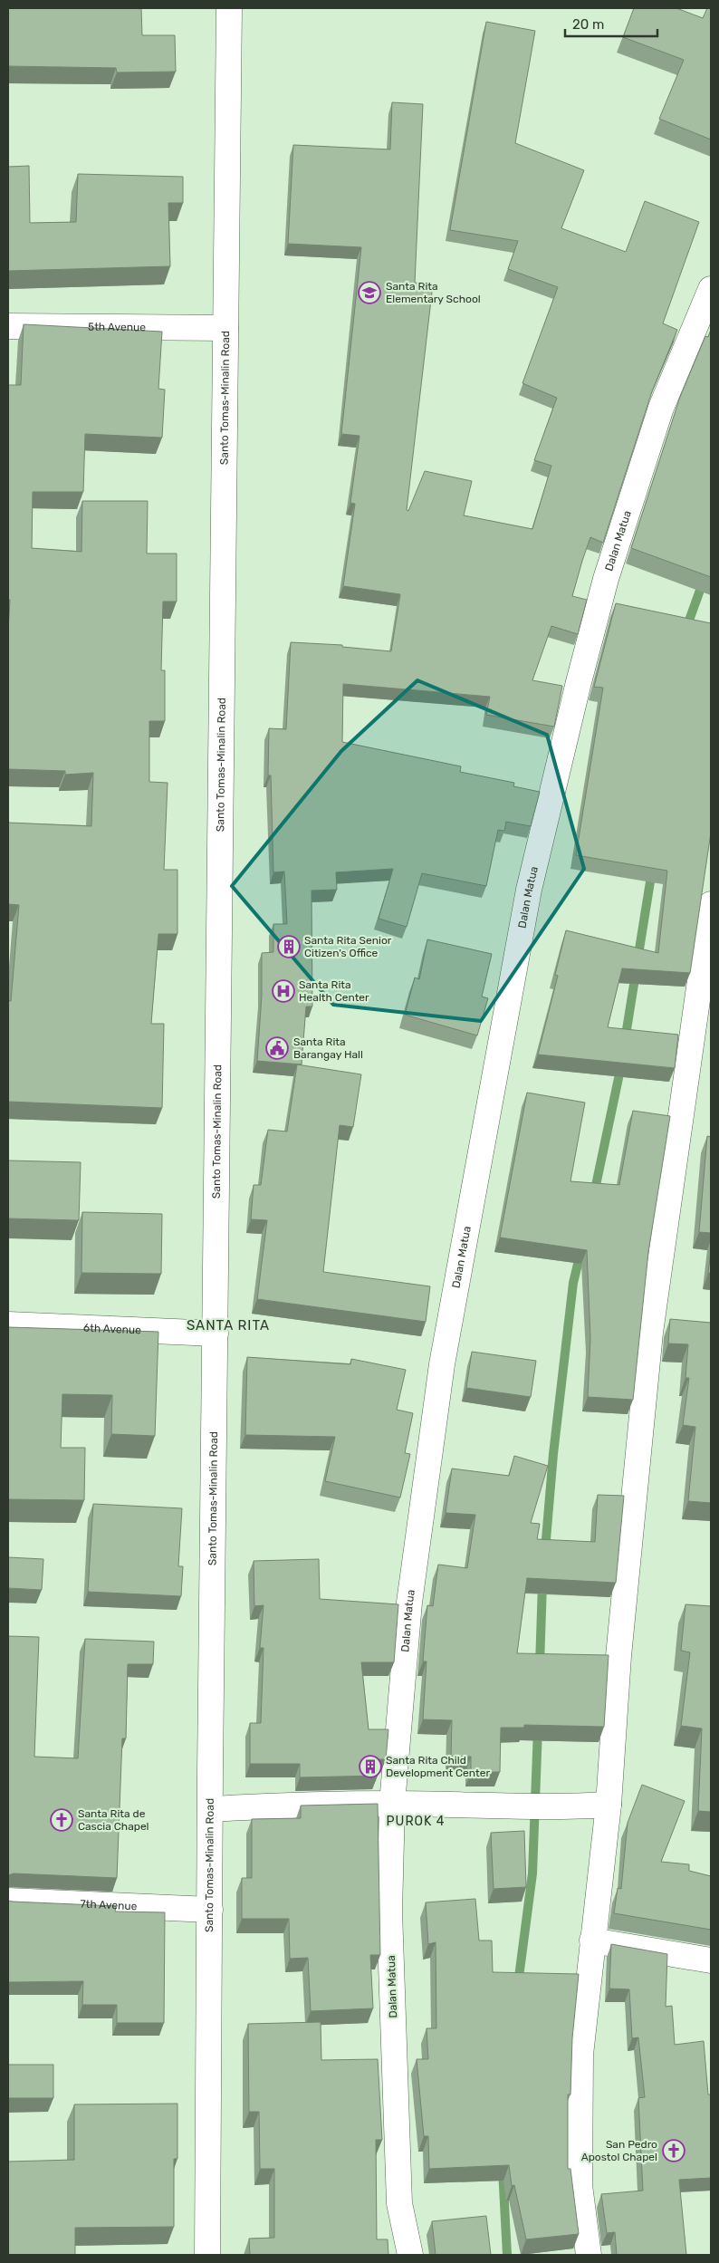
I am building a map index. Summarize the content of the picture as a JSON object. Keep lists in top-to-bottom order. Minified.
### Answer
{"streets":{"street":["5th Avenue","Santo Tomas-Minalin Road","Dalan Matua","6th Avenue","7th Avenue"]},"crossings":[["5th Avenue","Santo Tomas-Minalin Road"],["Santo Tomas-Minalin Road","6th Avenue"],["Santo Tomas-Minalin Road","7th Avenue"]],"districts":["SANTA RITA","PUROK 4"],"places":{"school or university":["Santa Rita Elementary School"],"building":["Santa Rita Senior Citizen's Office","Santa Rita Child Development Center"],"hospital":["Santa Rita Health Center"],"public building":["Santa Rita Barangay Hall"],"church":["Santa Rita de Cascia Chapel","San Pedro Apostol Chapel"]},"scale_bar":"20 m"}
